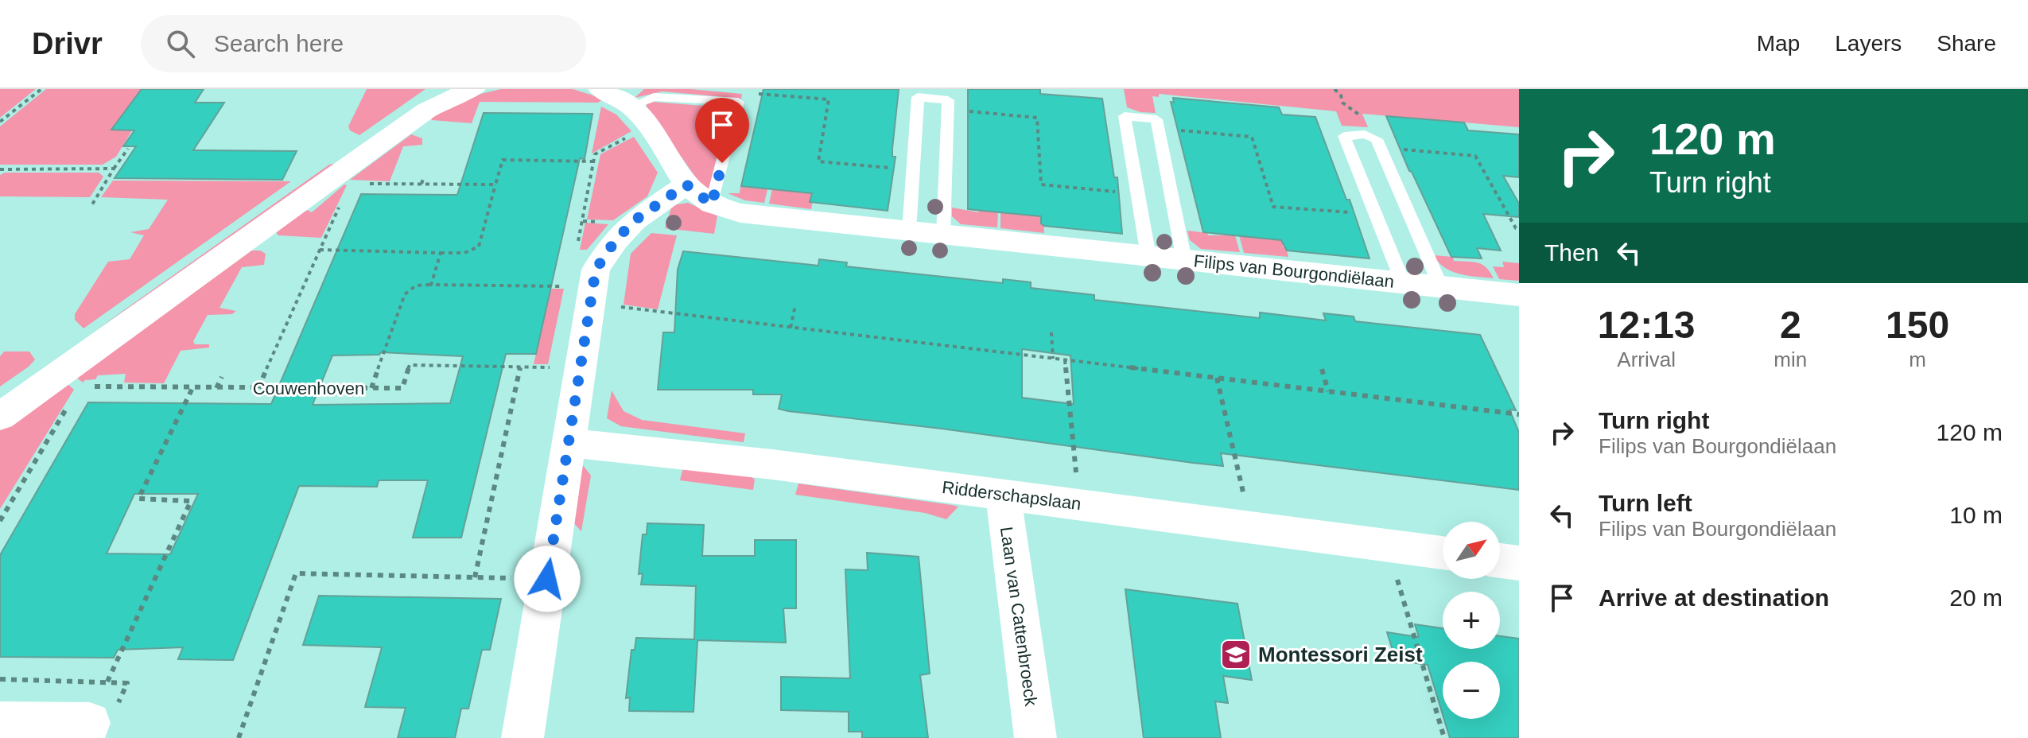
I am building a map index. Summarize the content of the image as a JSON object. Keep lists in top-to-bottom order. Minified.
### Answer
{"streets":{"street":["Filips van Bourgondiëlaan","Ridderschapslaan","Laan van Cattenbroeck"],"path":["Couwenhoven"]},"crossings":[["Ridderschapslaan","Laan van Cattenbroeck"]],"places":{"school or university":["Montessori Zeist"]},"north":"top right","page":{"header":"Drivr","search":"Search here","nav":["Map","Layers","Share"],"turn":["120 m","Turn right"],"then":"Then","eta":["12:13","Arrival","2","min","150","m"],"list":[{"name":"Turn right","note":"Filips van Bourgondiëlaan","value":"120 m"},{"name":"Turn left","note":"Filips van Bourgondiëlaan","value":"10 m"},{"name":"Arrive at destination","value":"20 m"}],"map_buttons":["+","−"]}}
